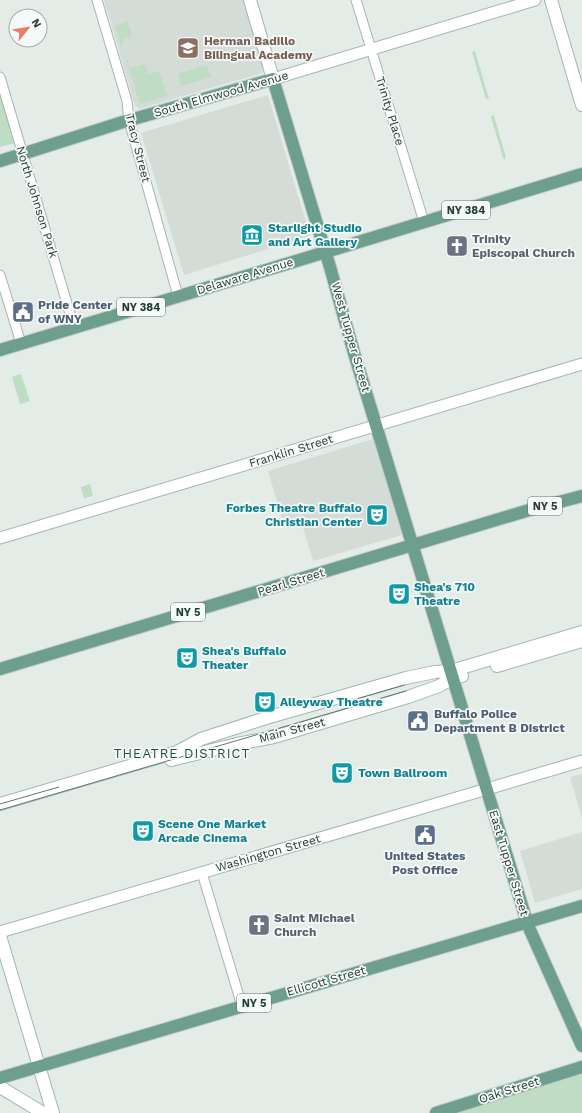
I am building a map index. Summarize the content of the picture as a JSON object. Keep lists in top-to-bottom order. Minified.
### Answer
{"streets":{"main road":["South Elmwood Avenue","NY 384","Delaware Avenue","West Tupper Street","NY 5","Pearl Street","Main Street","East Tupper Street","Ellicott Street","Oak Street"],"street":["Trinity Place","Tracy Street","North Johnson Park","Franklin Street","Washington Street"]},"crossings":[["South Elmwood Avenue","Trinity Place"],["South Elmwood Avenue","Tracy Street"],["South Elmwood Avenue","North Johnson Park"],["South Elmwood Avenue","West Tupper Street"],["Trinity Place","Delaware Avenue"],["Tracy Street","Delaware Avenue"],["North Johnson Park","Delaware Avenue"],["Delaware Avenue","West Tupper Street"],["West Tupper Street","Franklin Street"],["West Tupper Street","Pearl Street"],["West Tupper Street","Main Street"],["West Tupper Street","East Tupper Street"],["Main Street","East Tupper Street"],["Washington Street","East Tupper Street"],["East Tupper Street","Ellicott Street"]],"districts":["THEATRE DISTRICT"],"places":{"school or university":["Herman Badillo Bilingual Academy"],"museum":["Starlight Studio and Art Gallery"],"church":["Trinity Episcopal Church","Saint Michael Church"],"public building":["Pride Center of WNY","Buffalo Police Department B District","United States Post Office"],"theatre":["Forbes Theatre Buffalo Christian Center","Shea's 710 Theatre","Shea's Buffalo Theater","Alleyway Theatre","Town Ballroom","Scene One Market Arcade Cinema"]},"north":"top right"}
